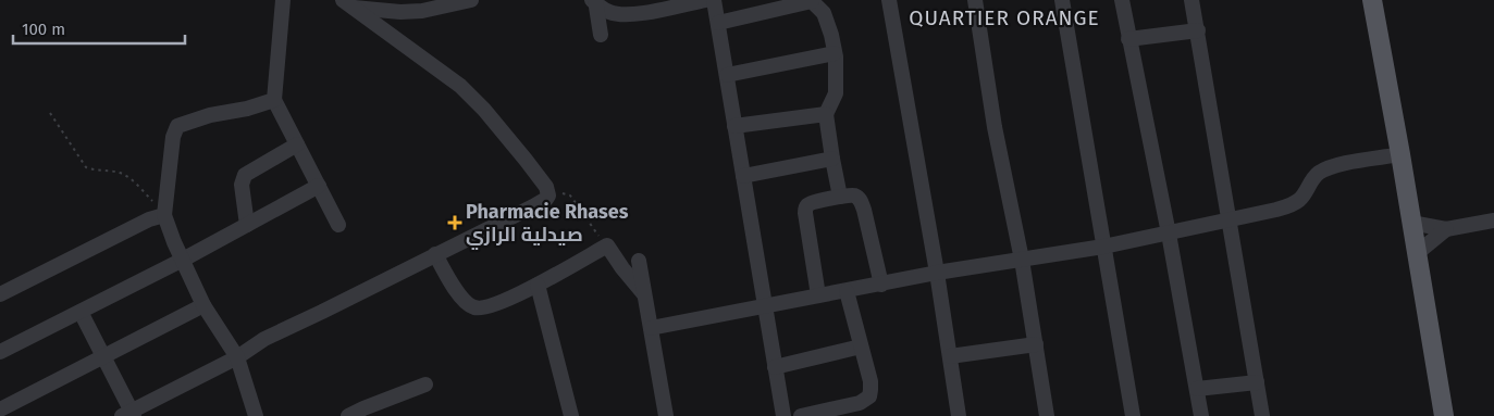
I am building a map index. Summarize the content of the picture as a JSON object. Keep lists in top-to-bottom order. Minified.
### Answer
{"districts":["QUARTIER ORANGE"],"places":{"health":["Pharmacie Rhases صيدلية الرازي"]},"scale_bar":"100 m"}
